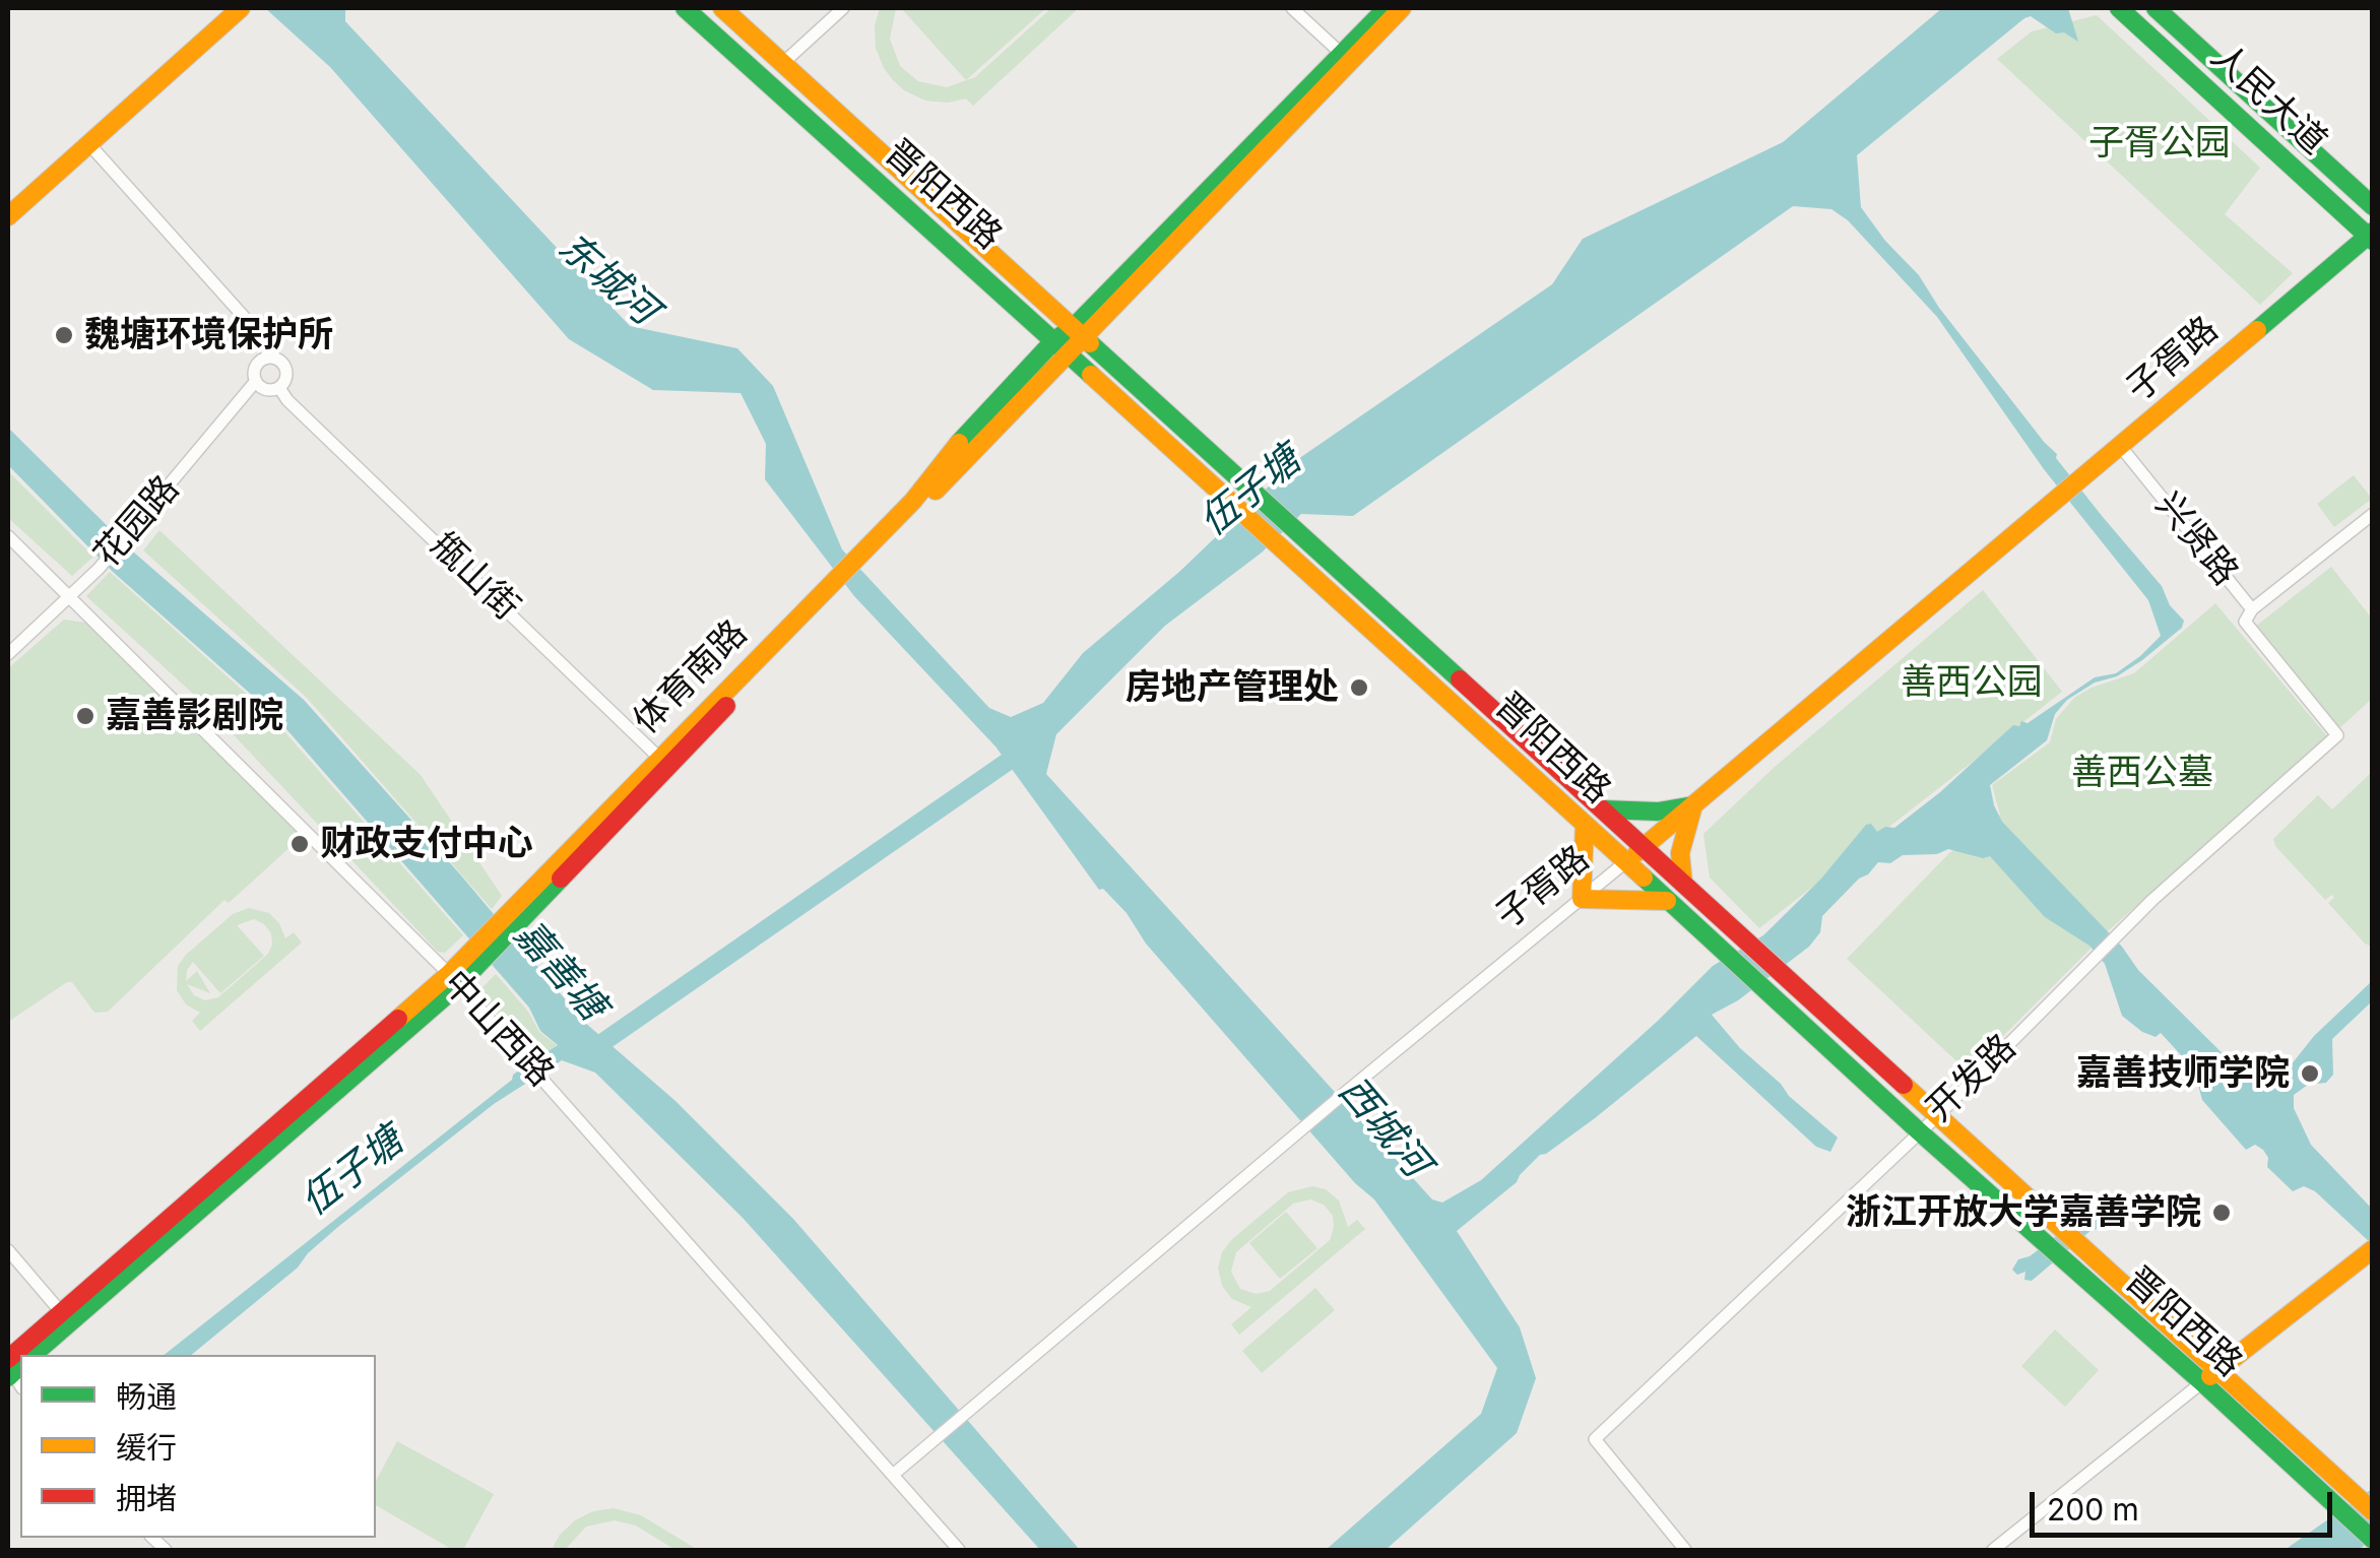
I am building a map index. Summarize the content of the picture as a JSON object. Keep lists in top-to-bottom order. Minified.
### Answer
{"streets":{"main road":["人民大道","晋阳西路","子胥路","体育南路"],"street":["花园路","兴贤路","甁山街","中山西路","开发路"]},"crossings":[["人民大道","子胥路"],["晋阳西路","子胥路"],["晋阳西路","体育南路"],["晋阳西路","开发路"],["子胥路","兴贤路"],["子胥路","中山西路"],["花园路","甁山街"],["花园路","中山西路"],["兴贤路","开发路"],["甁山街","体育南路"],["体育南路","中山西路"]],"water":["东城河","伍子塘","嘉善塘","西城河"],"parks":["子胥公园","善西公园","善西公墓"],"places":["魏塘环境保护所","房地产管理处","嘉善影剧院","财政支付中心","嘉善技师学院","浙江开放大学嘉善学院"],"legend":["畅通","缓行","拥堵"],"scale_bar":"200 m"}
